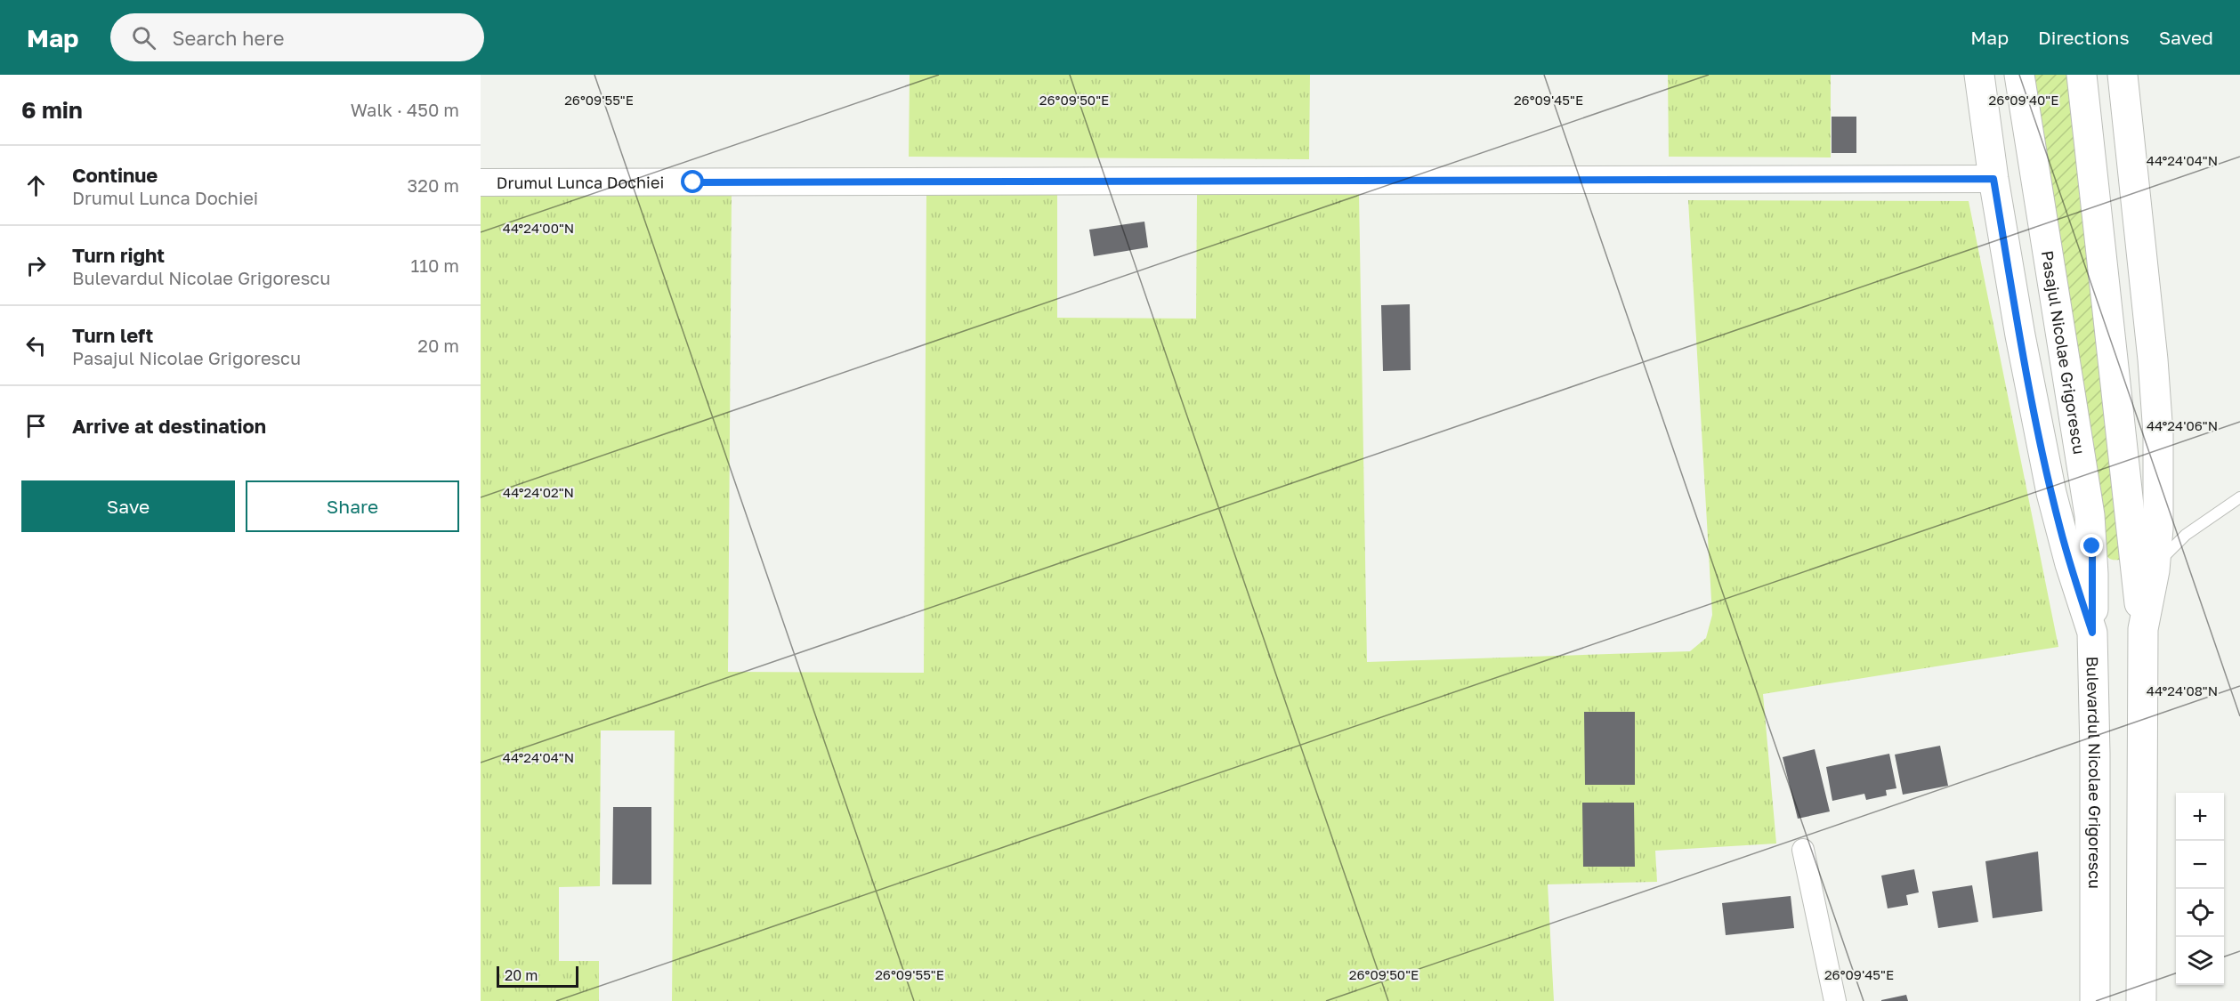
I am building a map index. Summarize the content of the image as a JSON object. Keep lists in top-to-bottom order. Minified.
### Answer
{"streets":{"main road":["Pasajul Nicolae Grigorescu","Bulevardul Nicolae Grigorescu"],"street":["Drumul Lunca Dochiei"]},"crossings":[["Drumul Lunca Dochiei","Bulevardul Nicolae Grigorescu"],["Pasajul Nicolae Grigorescu","Bulevardul Nicolae Grigorescu"]],"scale_bar":"20 m","page":{"header":"Map","search":"Search here","nav":["Map","Directions","Saved"],"heading":["6 min","Walk · 450 m"],"list":[["Continue","Drumul Lunca Dochiei","320 m"],["Turn right","Bulevardul Nicolae Grigorescu","110 m"],["Turn left","Pasajul Nicolae Grigorescu","20 m"],"Arrive at destination"],"buttons":["Save","Share"],"map_buttons":["+","−"],"scale":"20 m"},"coordinates":["26°09'55\"E","26°09'50\"E","26°09'45\"E","26°09'40\"E","44°24'04\"N","44°24'00\"N","44°24'06\"N","44°24'02\"N","44°24'08\"N"]}
